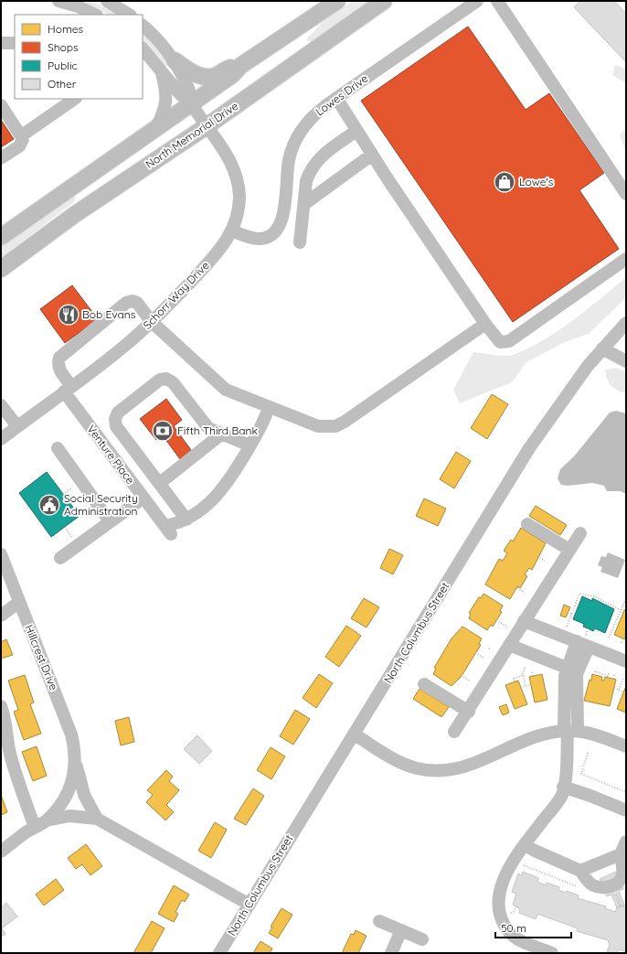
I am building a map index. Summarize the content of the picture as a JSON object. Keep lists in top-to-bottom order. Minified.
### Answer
{"streets":{"main road":["North Memorial Drive"],"street":["Lowes Drive","Schorr Way Drive","Venture Place","North Columbus Street","Hillcrest Drive"]},"crossings":[["Lowes Drive","Schorr Way Drive"],["North Memorial Drive","Schorr Way Drive"],["Schorr Way Drive","Venture Place"]],"places":{"shop":["Lowe's"],"restaurant":["Bob Evans"],"bank":["Fifth Third Bank"],"public building":["Social Security Administration"]},"legend":["Homes","Shops","Public","Other"],"scale_bar":"50 m"}
